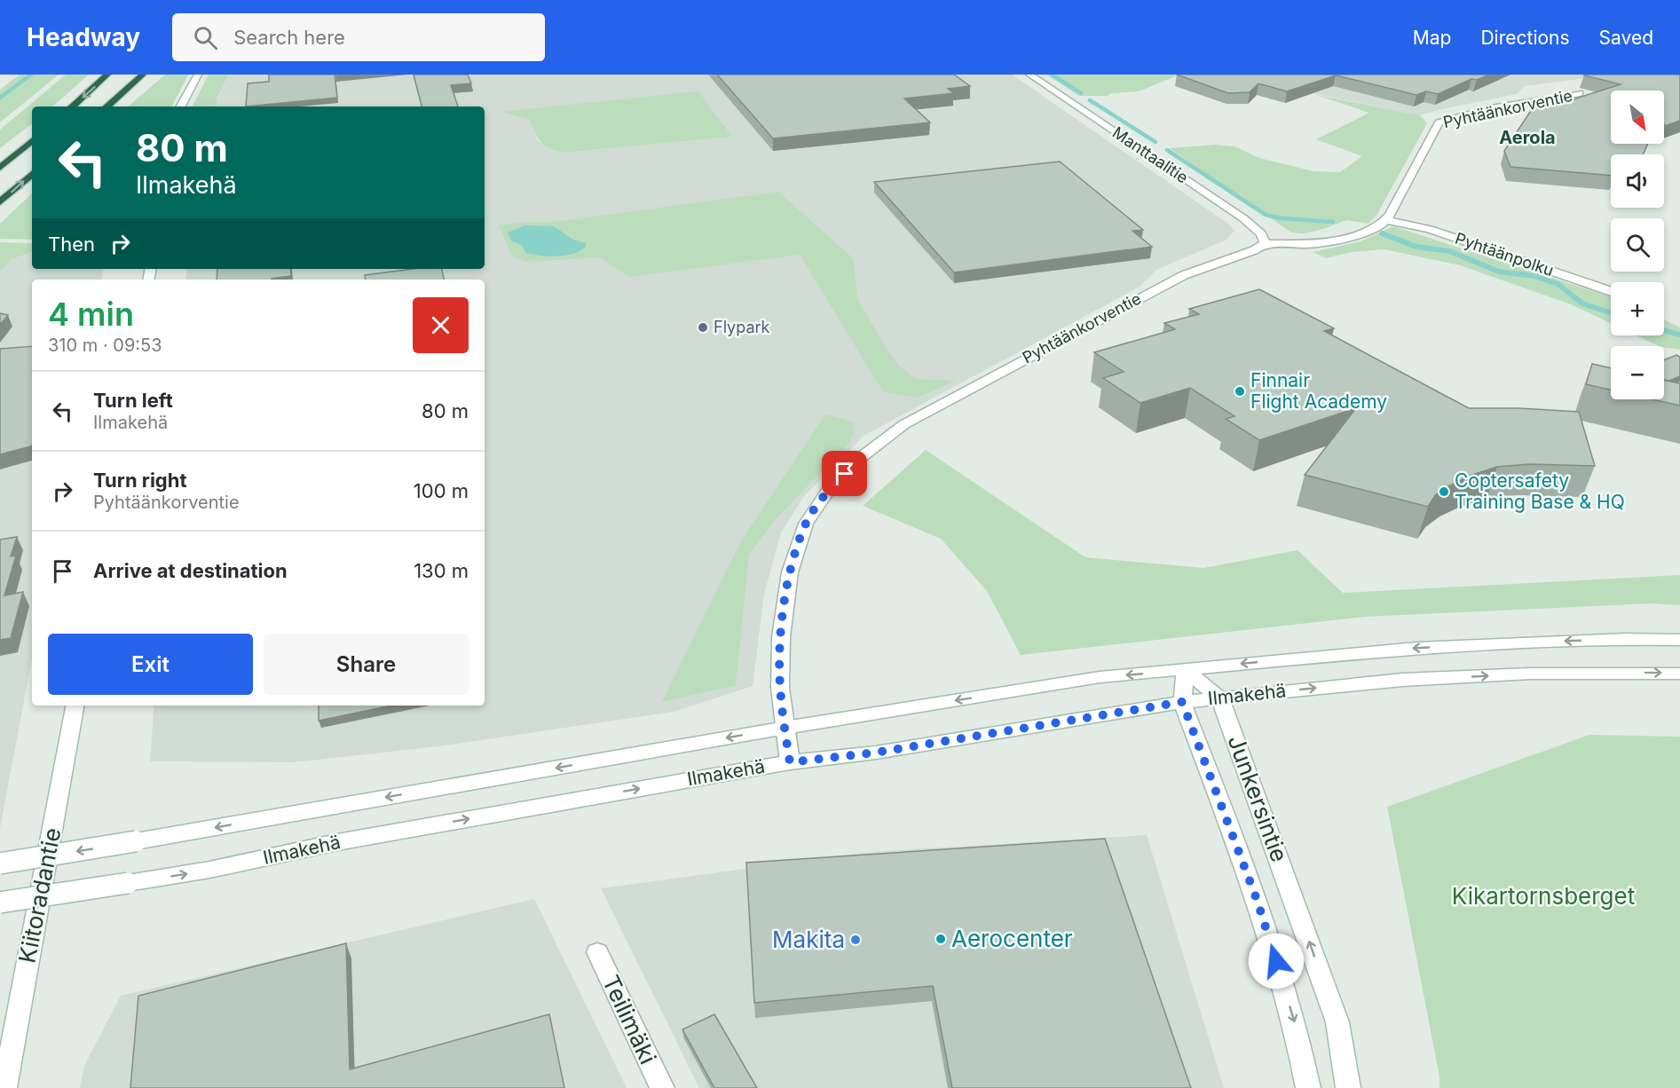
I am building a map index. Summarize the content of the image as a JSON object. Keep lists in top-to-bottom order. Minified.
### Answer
{"streets":{"main road":["Pyhtäänkorventie","Manttaalitie","Pyhtäänpolku","Ilmakehä","Junkersintie","Kiitoradantie","Teilimäki"]},"crossings":[["Pyhtäänkorventie","Manttaalitie"],["Pyhtäänkorventie","Pyhtäänpolku"],["Pyhtäänkorventie","Ilmakehä"],["Ilmakehä","Junkersintie"]],"districts":["Aerola"],"parks":["Kikartornsberget"],"places":["Flypark","Finnair Flight Academy","Coptersafety Training Base & HQ","Aerocenter","Makita"],"north":"bottom right","page":{"header":"Headway","search":"Search here","nav":["Map","Directions","Saved"],"map_buttons":["+","−"],"turn":["80 m","Ilmakehä"],"then":"Then","heading":["4 min","310 m · 09:53"],"list":[{"name":"Turn left","note":"Ilmakehä","value":"80 m"},{"name":"Turn right","note":"Pyhtäänkorventie","value":"100 m"},{"name":"Arrive at destination","value":"130 m"}],"buttons":["Exit","Share"]}}
